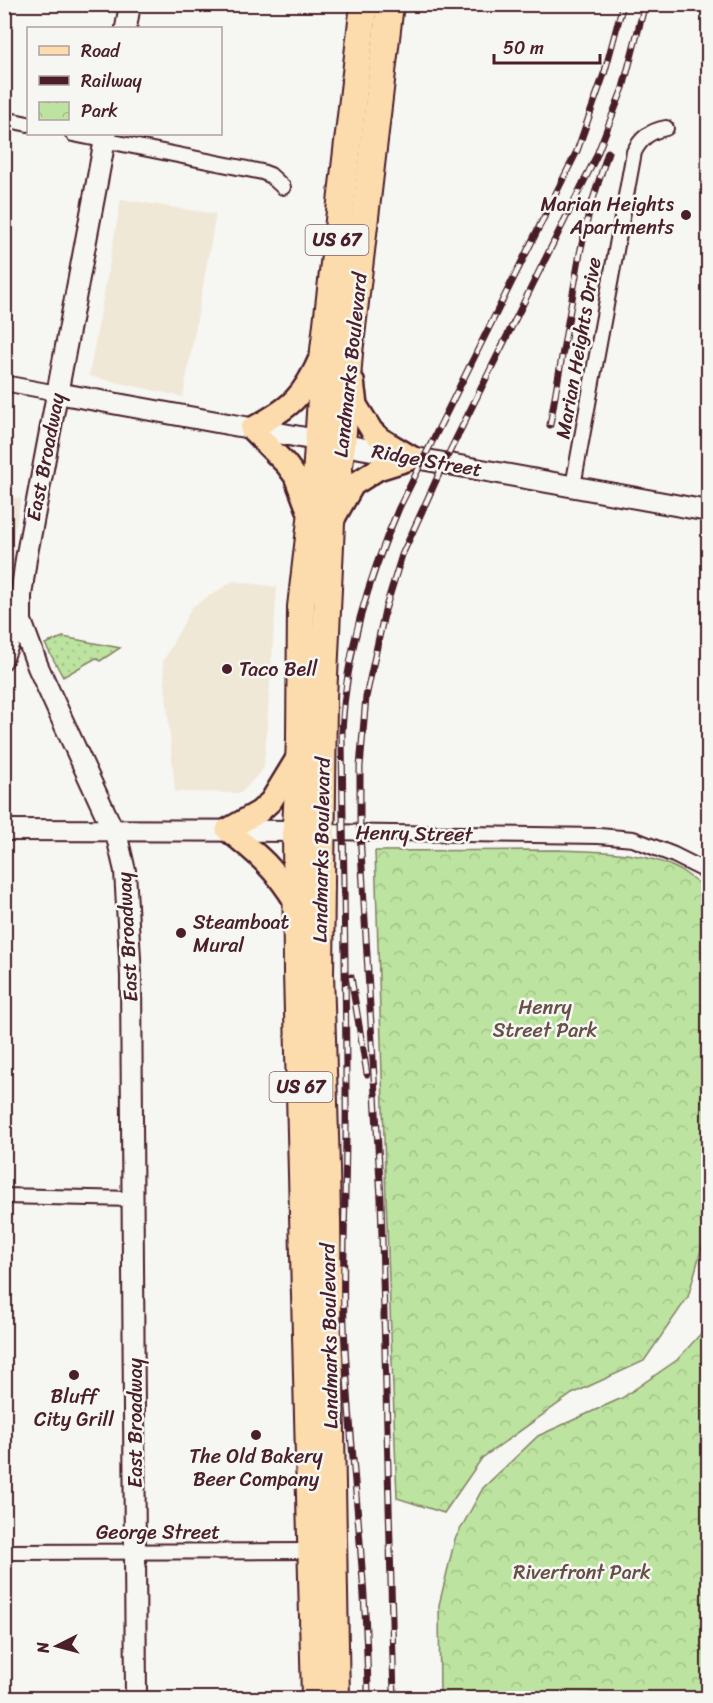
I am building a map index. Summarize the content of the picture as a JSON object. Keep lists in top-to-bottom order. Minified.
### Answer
{"streets":{"highway":["US 67","Landmarks Boulevard"],"street":["Marian Heights Drive","East Broadway","Ridge Street","Henry Street","George Street"]},"crossings":[["Marian Heights Drive","Ridge Street"],["Landmarks Boulevard","Ridge Street"],["Landmarks Boulevard","Henry Street"],["Landmarks Boulevard","George Street"],["East Broadway","Ridge Street"],["East Broadway","Henry Street"],["East Broadway","George Street"]],"parks":["Henry Street Park","Riverfront Park"],"places":["Marian Heights Apartments","Taco Bell","Steamboat Mural","Bluff City Grill","The Old Bakery Beer Company"],"legend":["Road","Railway","Park"],"scale_bar":"50 m","north":"left"}
